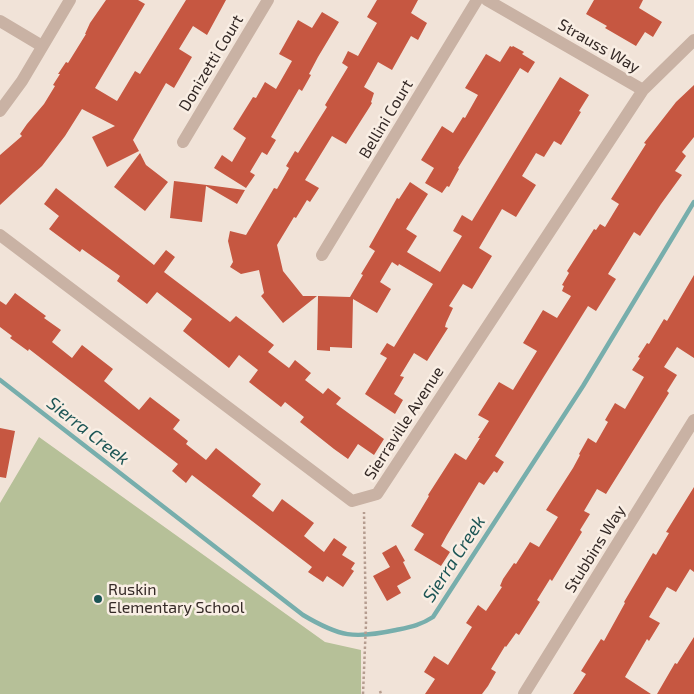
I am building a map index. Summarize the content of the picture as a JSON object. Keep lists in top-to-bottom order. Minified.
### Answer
{"streets":{"street":["Strauss Way","Donizetti Court","Bellini Court","Sierraville Avenue","Stubbins Way"]},"crossings":[["Strauss Way","Sierraville Avenue"]],"water":["Sierra Creek"],"places":["Ruskin Elementary School"]}
